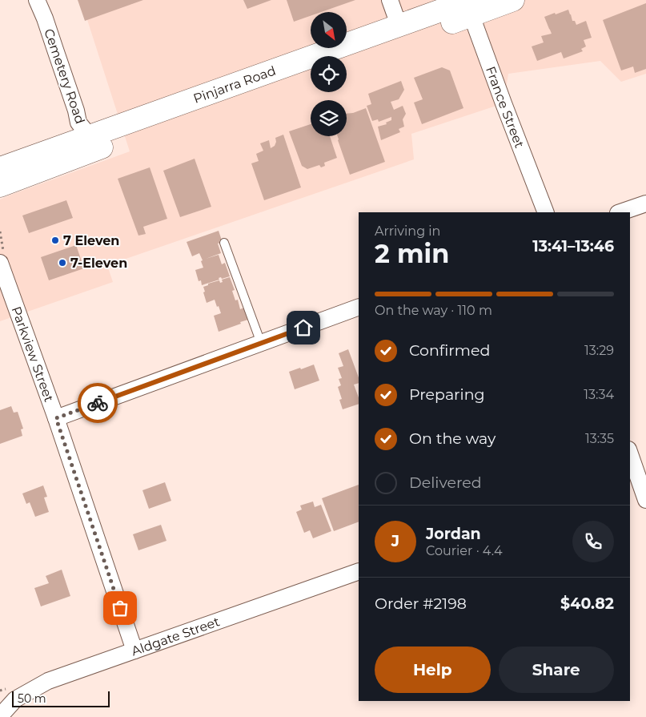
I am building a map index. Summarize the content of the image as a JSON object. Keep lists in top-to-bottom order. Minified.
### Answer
{"streets":{"main road":["Pinjarra Road"],"street":["Cemetery Road","France Street","Parkview Street","Aldgate Street"]},"crossings":[["Cemetery Road","Pinjarra Road"],["Pinjarra Road","France Street"],["Parkview Street","Aldgate Street"]],"places":["7 Eleven","7-Eleven"],"scale_bar":"50 m","north":"bottom right","page":{"heading":["2 min","Arriving in","13:41–13:46"],"panel":["Jordan","Courier · 4.4","Order #2198","$40.82"],"bar":"On the way · 110 m","list":[["Confirmed","13:29"],["Preparing","13:34"],["On the way","13:35"],"Delivered"],"round":"J","buttons":["Help","Share"],"scale":"50 m"}}
